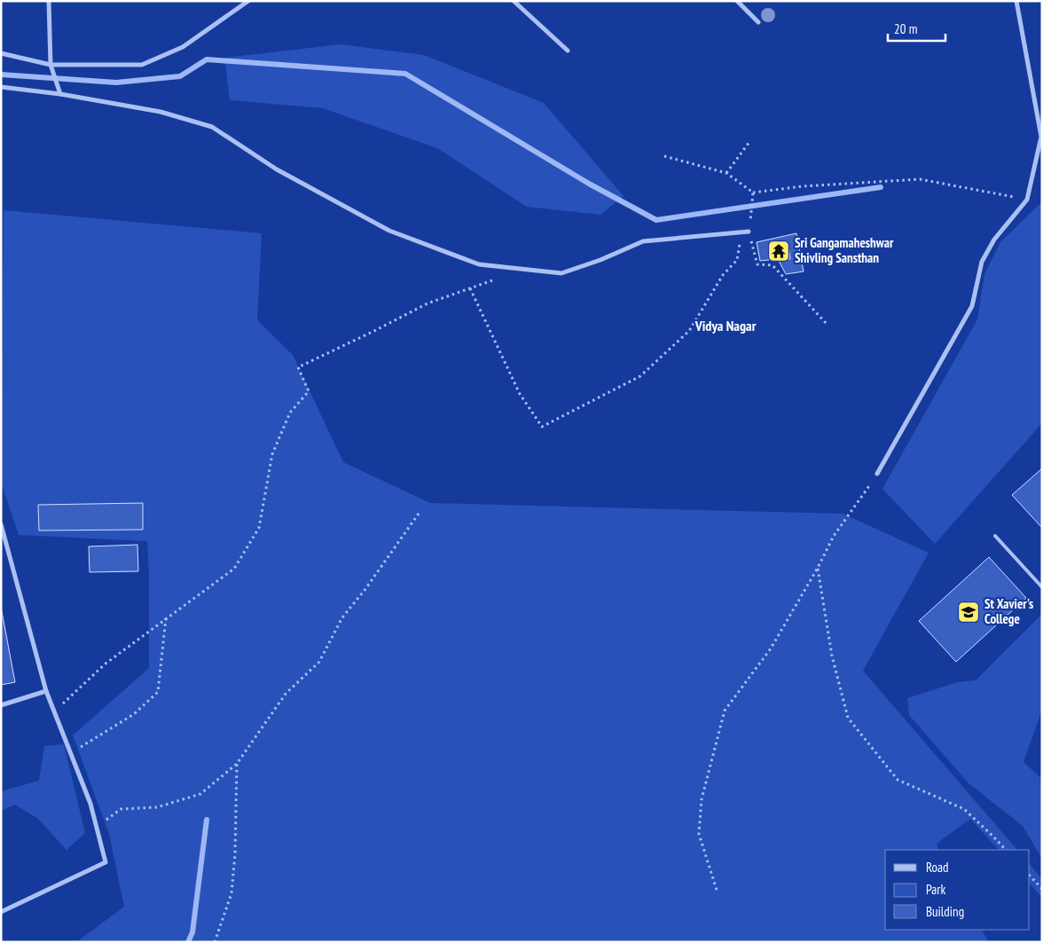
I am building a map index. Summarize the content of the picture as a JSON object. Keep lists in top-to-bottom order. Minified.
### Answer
{"districts":["Vidya Nagar"],"places":{"temple":["Sri Gangamaheshwar Shivling Sansthan"],"school or university":["St Xavier's College"]},"legend":["Road","Park","Building"],"scale_bar":"20 m"}
